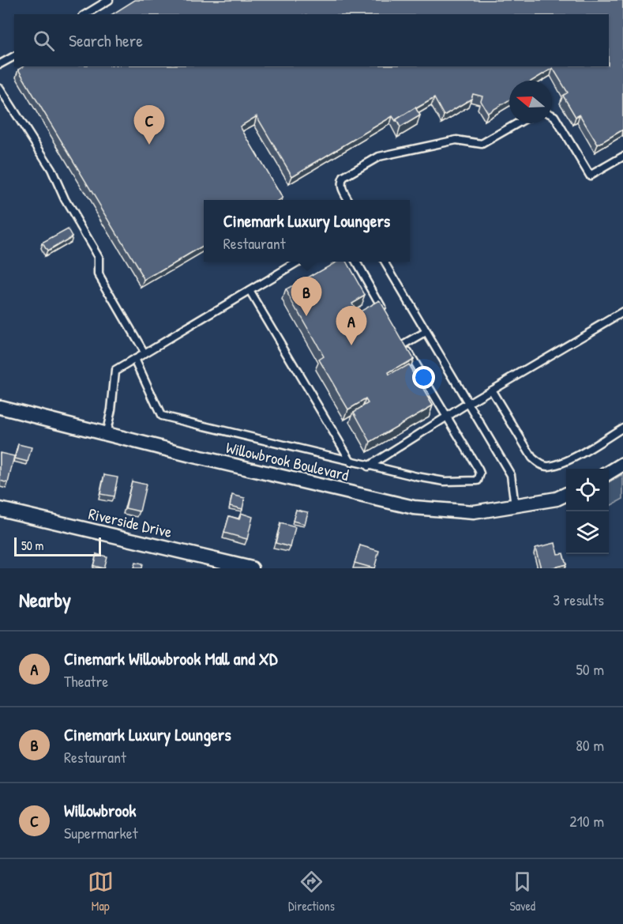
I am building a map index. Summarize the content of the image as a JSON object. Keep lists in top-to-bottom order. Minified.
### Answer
{"streets":{"street":["Willowbrook Boulevard","Riverside Drive"]},"scale_bar":"50 m","north":"left","page":{"search":"Search here","pins":["C","B","A"],"popup":["Cinemark Luxury Loungers","Restaurant"],"scale":"50 m","heading":["Nearby","3 results"],"list":[{"mark":"A","name":"Cinemark Willowbrook Mall and XD","note":"Theatre","value":"50 m"},{"mark":"B","name":"Cinemark Luxury Loungers","note":"Restaurant","value":"80 m"},{"mark":"C","name":"Willowbrook","note":"Supermarket","value":"210 m"}],"nav":["Map","Directions","Saved"]}}
